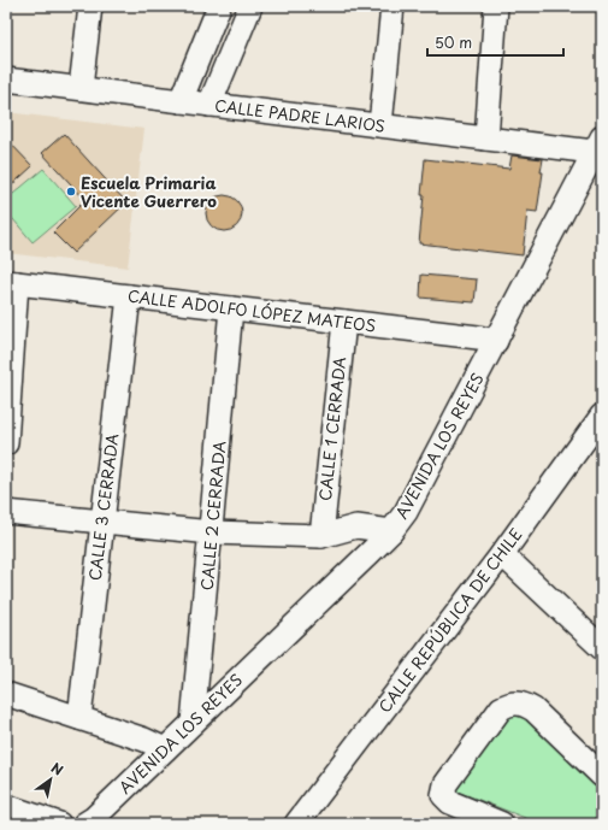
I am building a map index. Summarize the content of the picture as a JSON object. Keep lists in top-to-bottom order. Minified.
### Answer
{"streets":{"street":["CALLE PADRE LARIOS","CALLE ADOLFO LÓPEZ MATEOS","CALLE 1 CERRADA","AVENIDA LOS REYES","CALLE 3 CERRADA","CALLE 2 CERRADA","CALLE REPÚBLICA DE CHILE"]},"crossings":[["CALLE PADRE LARIOS","AVENIDA LOS REYES"],["CALLE ADOLFO LÓPEZ MATEOS","CALLE 1 CERRADA"],["CALLE ADOLFO LÓPEZ MATEOS","AVENIDA LOS REYES"],["CALLE ADOLFO LÓPEZ MATEOS","CALLE 3 CERRADA"],["CALLE ADOLFO LÓPEZ MATEOS","CALLE 2 CERRADA"],["AVENIDA LOS REYES","CALLE 2 CERRADA"]],"places":["Escuela Primaria Vicente Guerrero"],"scale_bar":"50 m","north":"top right"}
